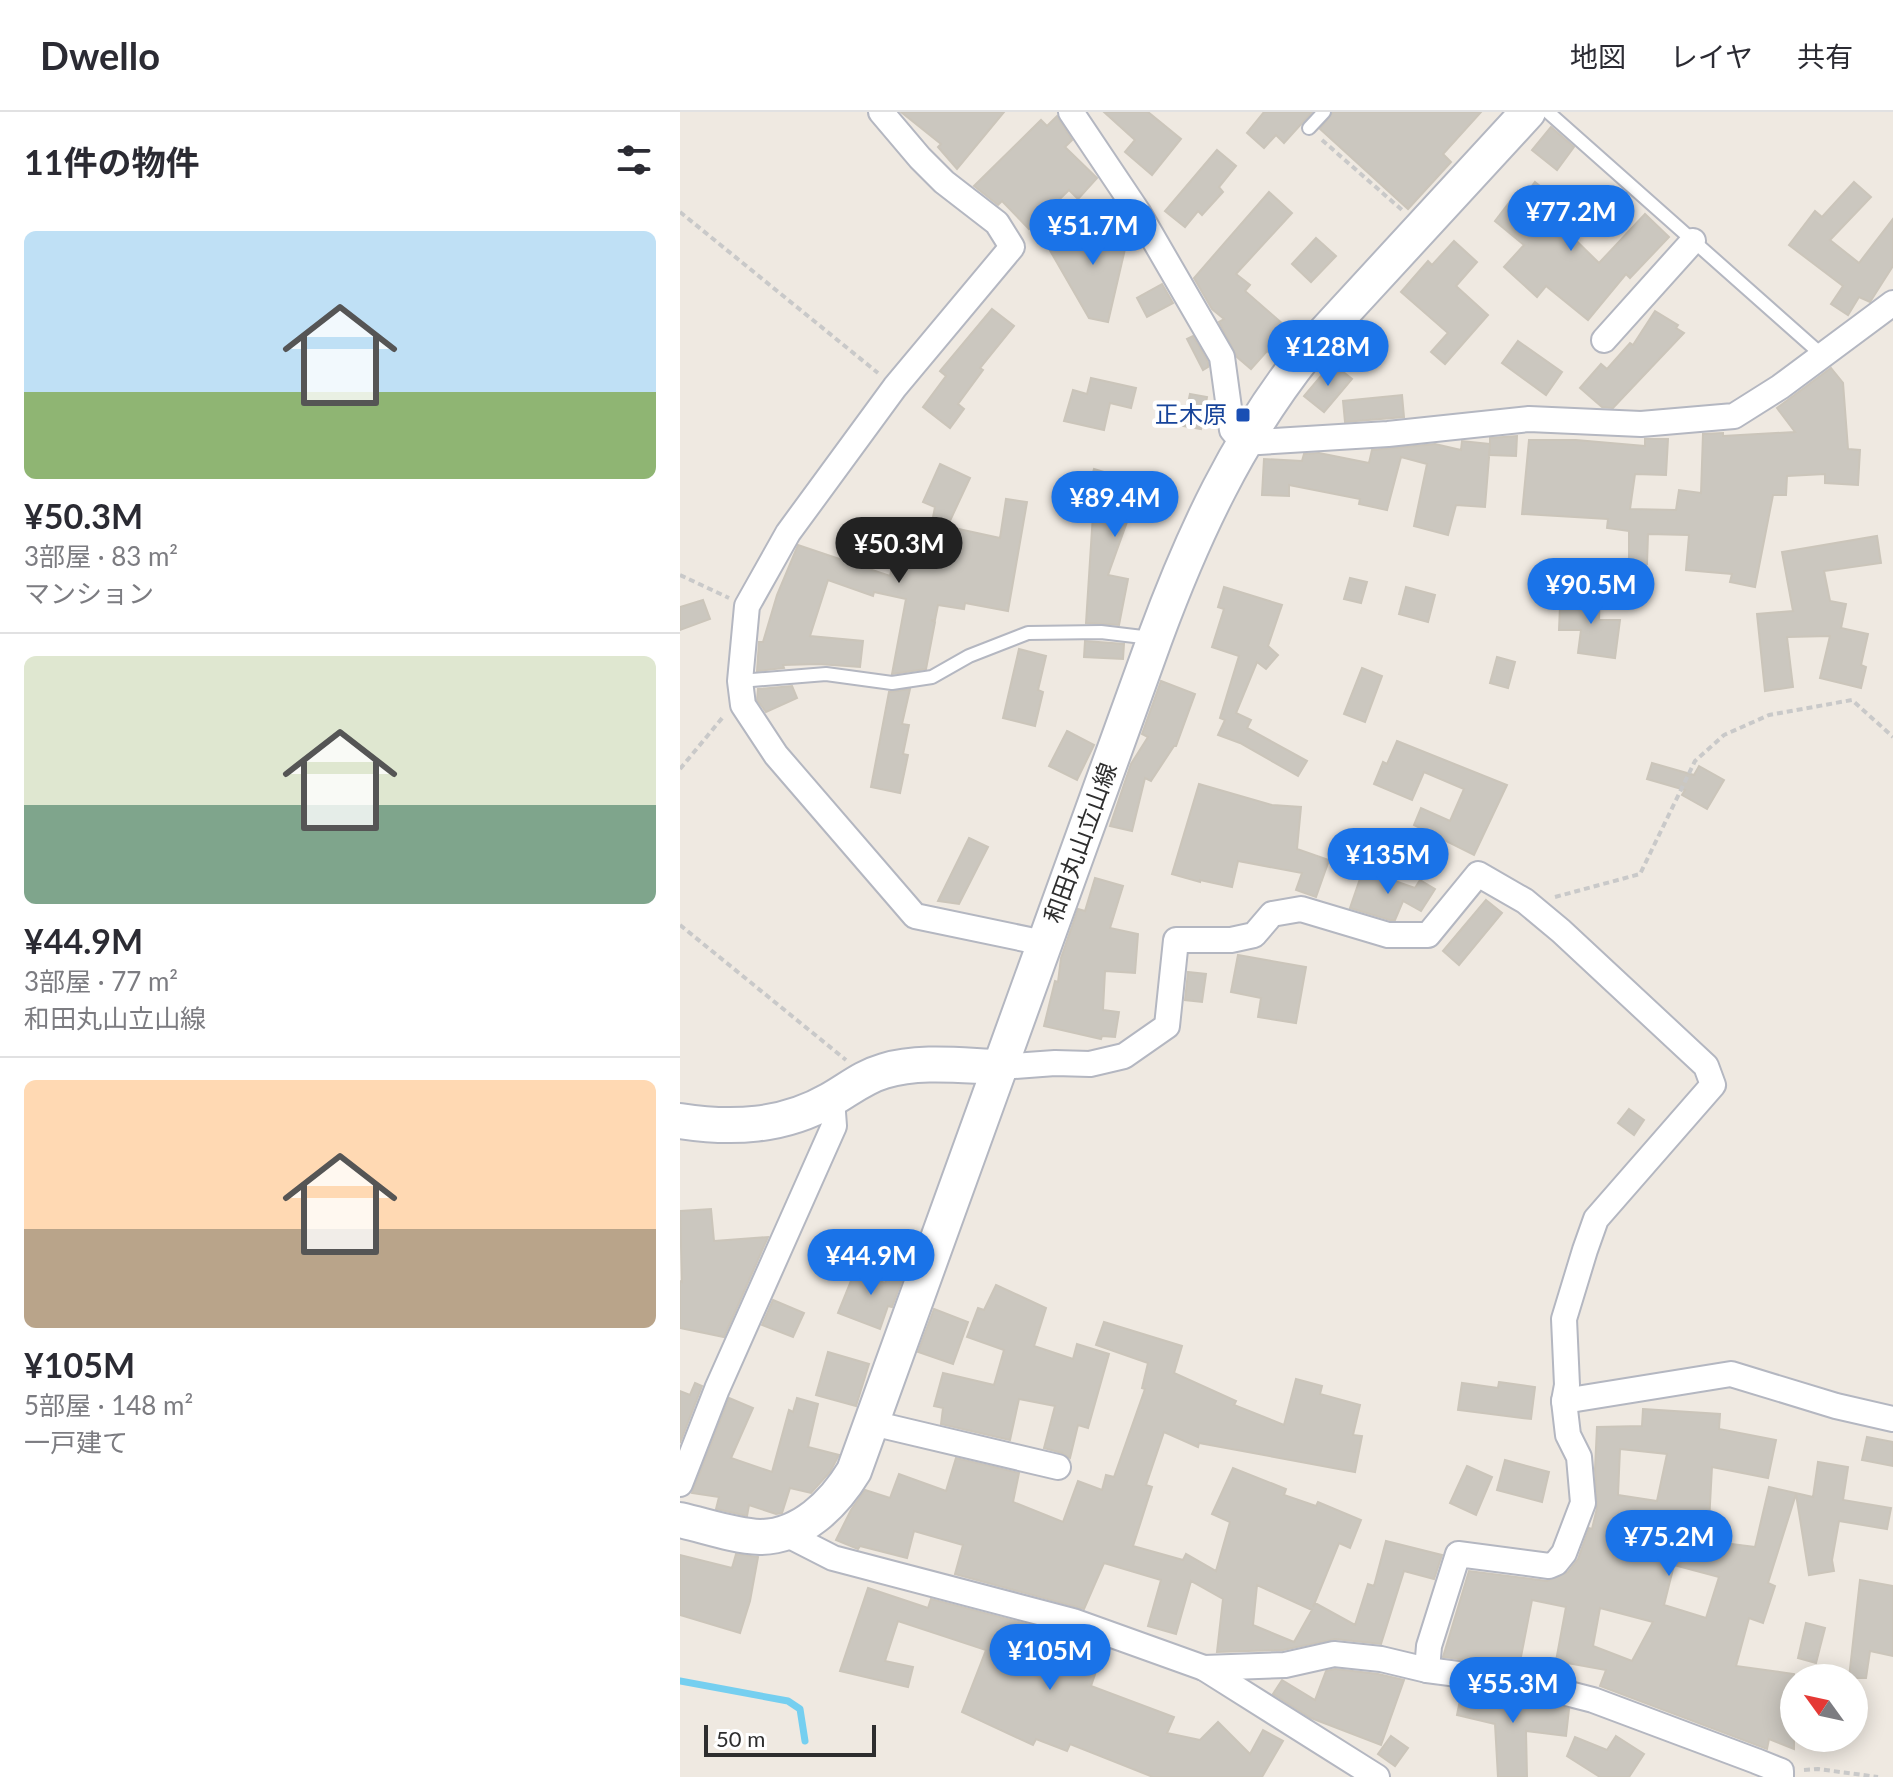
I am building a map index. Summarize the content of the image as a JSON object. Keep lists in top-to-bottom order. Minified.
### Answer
{"streets":{"main road":["和田丸山立山線"]},"places":{"transit":["正木原"]},"scale_bar":"50 m","north":"top left","page":{"header":"Dwello","nav":["地図","レイヤ","共有"],"heading":"11件の物件","price":["¥77.2M","¥51.7M","¥128M","¥89.4M","¥50.3M","¥90.5M","¥135M","¥44.9M","¥75.2M","¥105M","¥55.3M"],"list":[{"name":"¥50.3M","note":"3部屋 · 83 m² · マンション"},{"name":"¥44.9M","note":"3部屋 · 77 m² · 和田丸山立山線"},{"name":"¥105M","note":"5部屋 · 148 m² · 一戸建て"}],"scale":"50 m"}}
